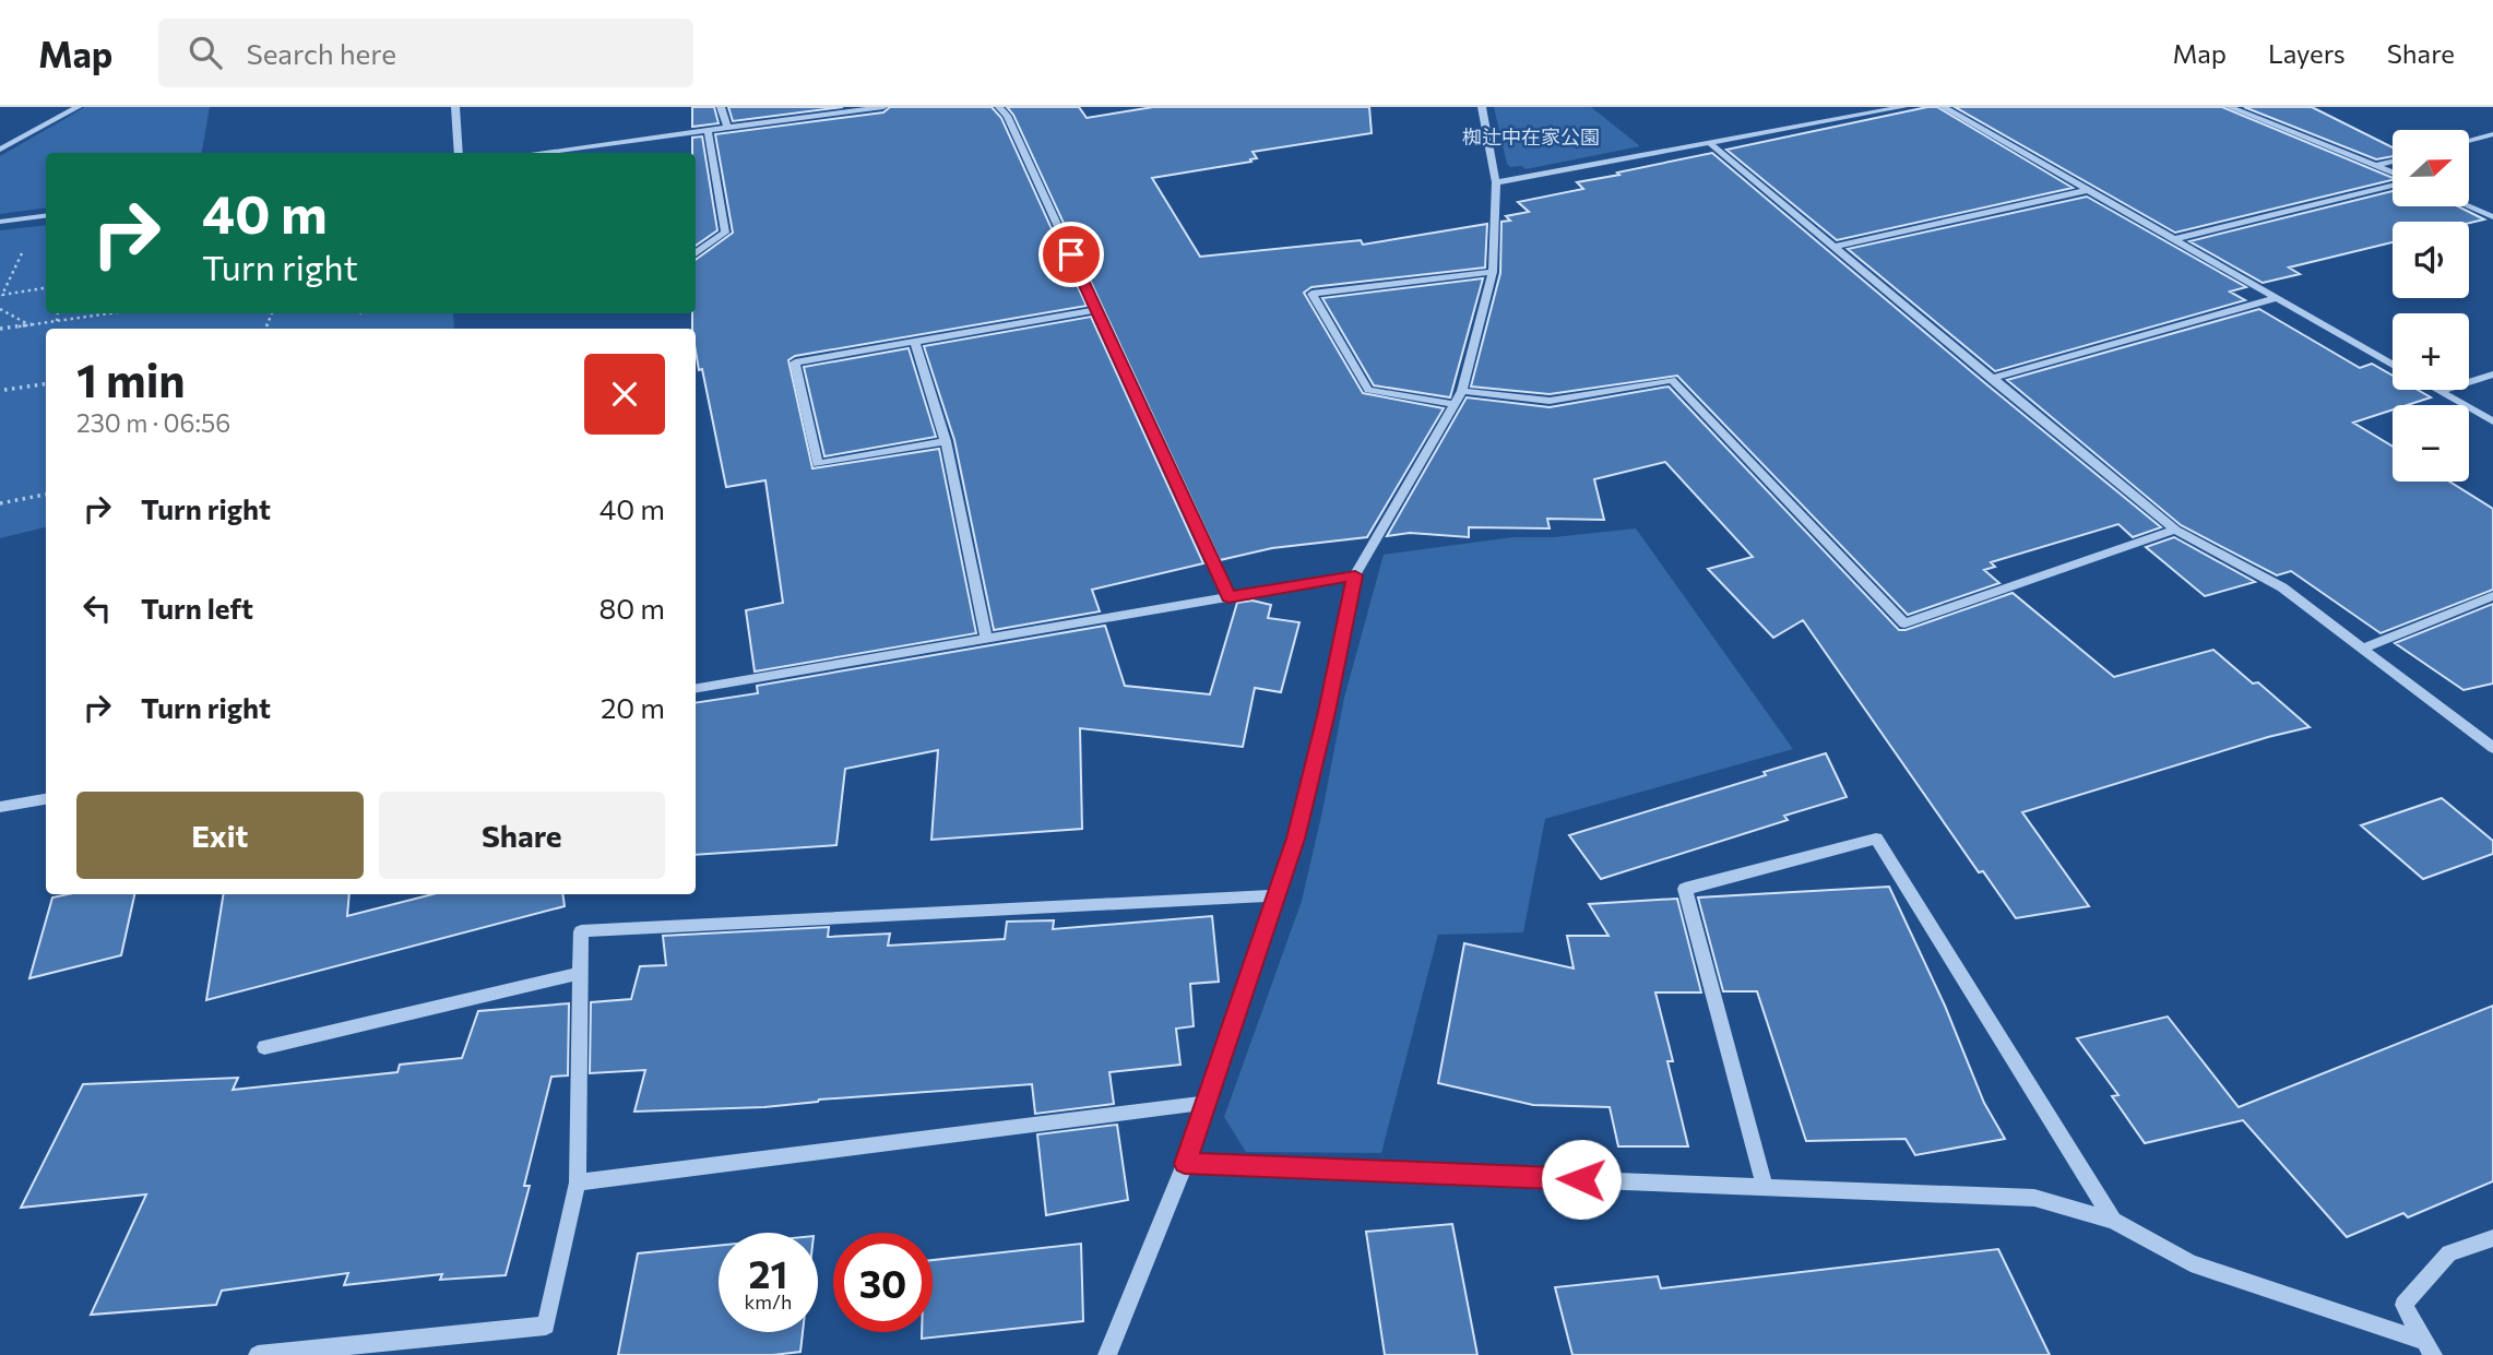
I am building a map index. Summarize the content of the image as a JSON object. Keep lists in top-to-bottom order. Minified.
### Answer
{"parks":["椥辻中在家公園"],"north":"right","page":{"header":"Map","search":"Search here","nav":["Map","Layers","Share"],"map_buttons":["+","−"],"turn":["40 m","Turn right"],"heading":["1 min","230 m · 06:56"],"list":[{"name":"Turn right","value":"40 m"},{"name":"Turn left","value":"80 m"},{"name":"Turn right","value":"20 m"}],"buttons":["Exit","Share"],"speed":"21 km/h","limit":"30"}}
